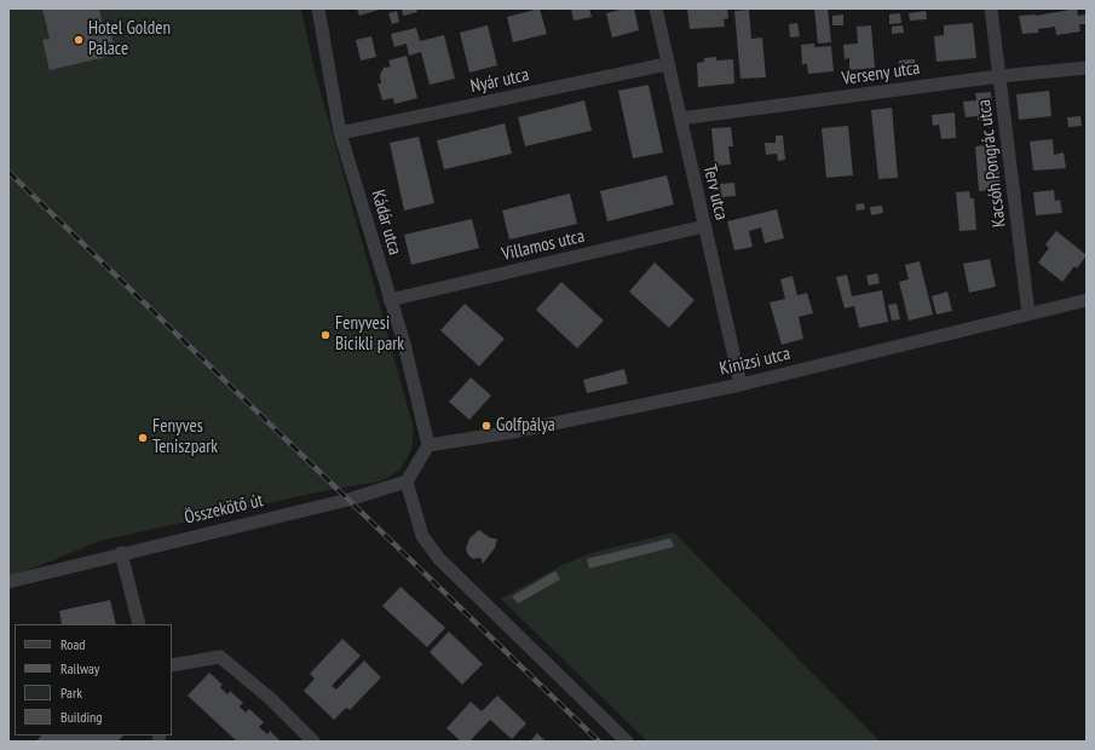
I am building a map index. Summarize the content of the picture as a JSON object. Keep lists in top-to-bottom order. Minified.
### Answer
{"streets":{"street":["Verseny utca","Nyár utca","Kacsóh Pongrác utca","Terv utca","Kádár utca","Villamos utca","Kinizsi utca","Összekötő út"]},"crossings":[["Verseny utca","Kacsóh Pongrác utca"],["Verseny utca","Terv utca"],["Nyár utca","Terv utca"],["Nyár utca","Kádár utca"],["Kacsóh Pongrác utca","Kinizsi utca"],["Terv utca","Villamos utca"],["Terv utca","Kinizsi utca"],["Kádár utca","Villamos utca"],["Kádár utca","Kinizsi utca"]],"places":["Hotel Golden Palace","Fenyvesi Bicikli park","Golfpálya","Fenyves Teniszpark"],"legend":["Road","Railway","Park","Building"]}
